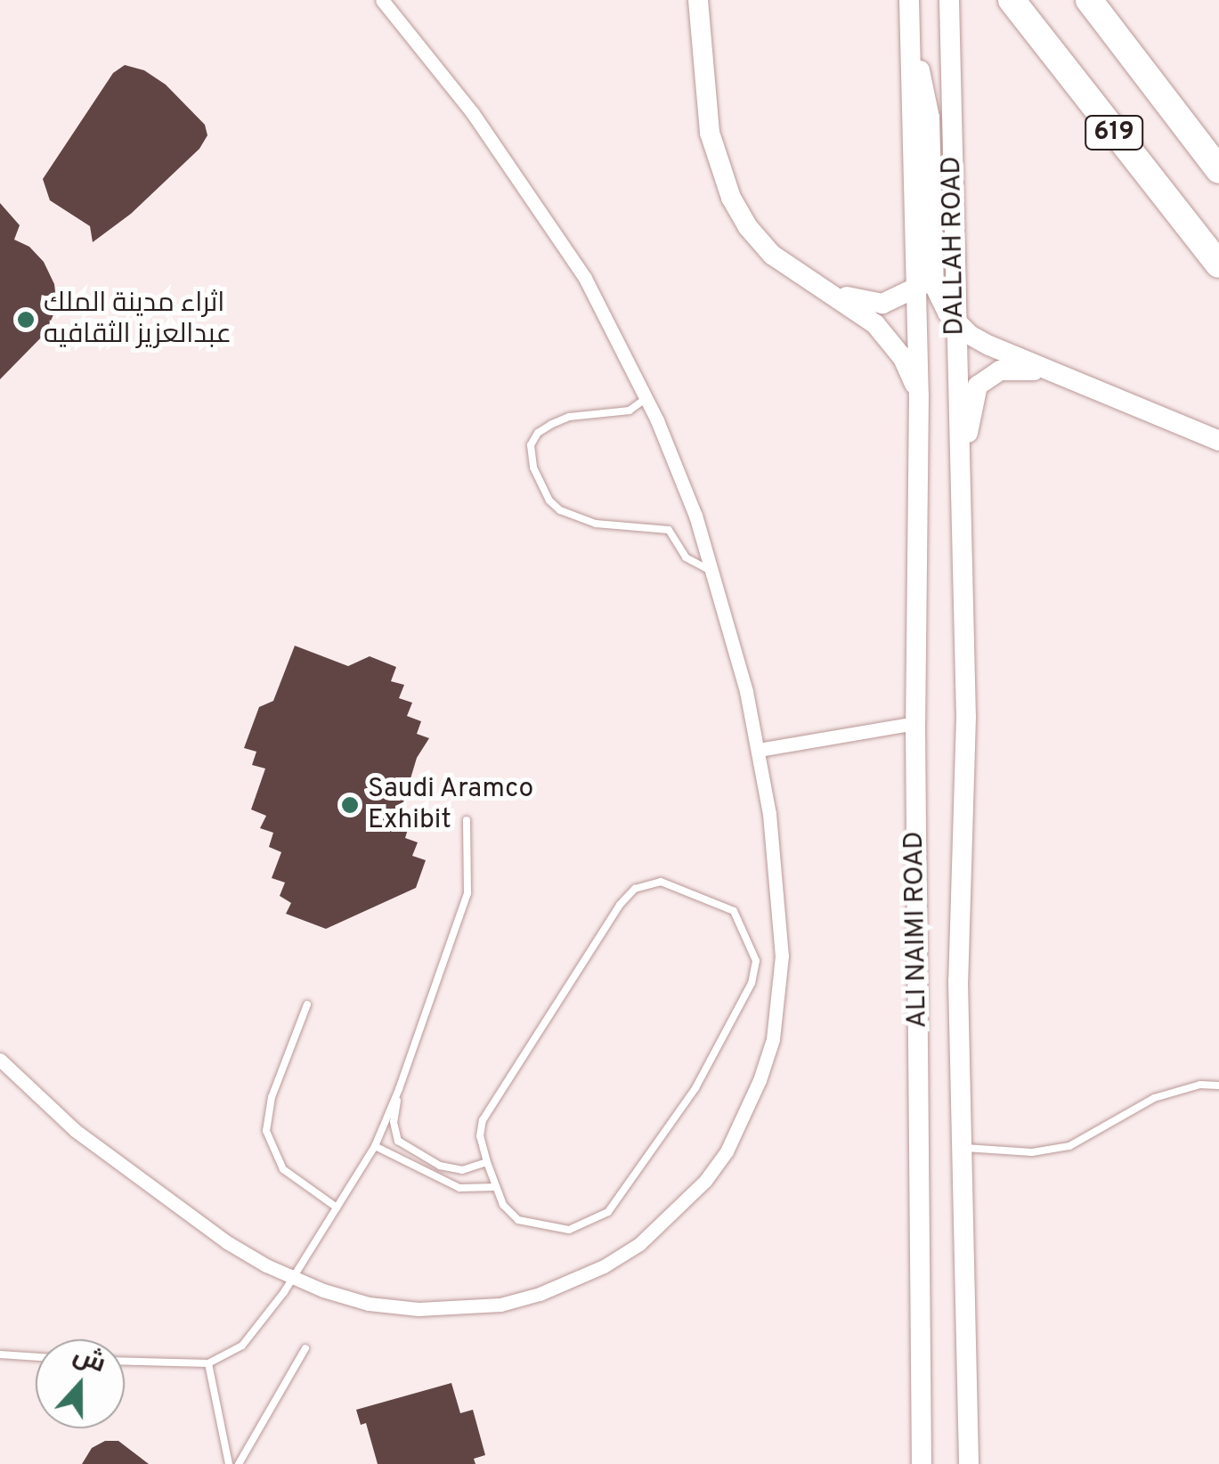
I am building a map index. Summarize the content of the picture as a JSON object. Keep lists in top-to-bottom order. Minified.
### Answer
{"streets":{"highway":["619"],"main road":["DALLAH ROAD","ALI NAIMI ROAD"]},"crossings":[["DALLAH ROAD","ALI NAIMI ROAD"]],"places":["اثراء مدينة الملك عبدالعزيز الثقافيه","Saudi Aramco Exhibit"],"north":"top"}
